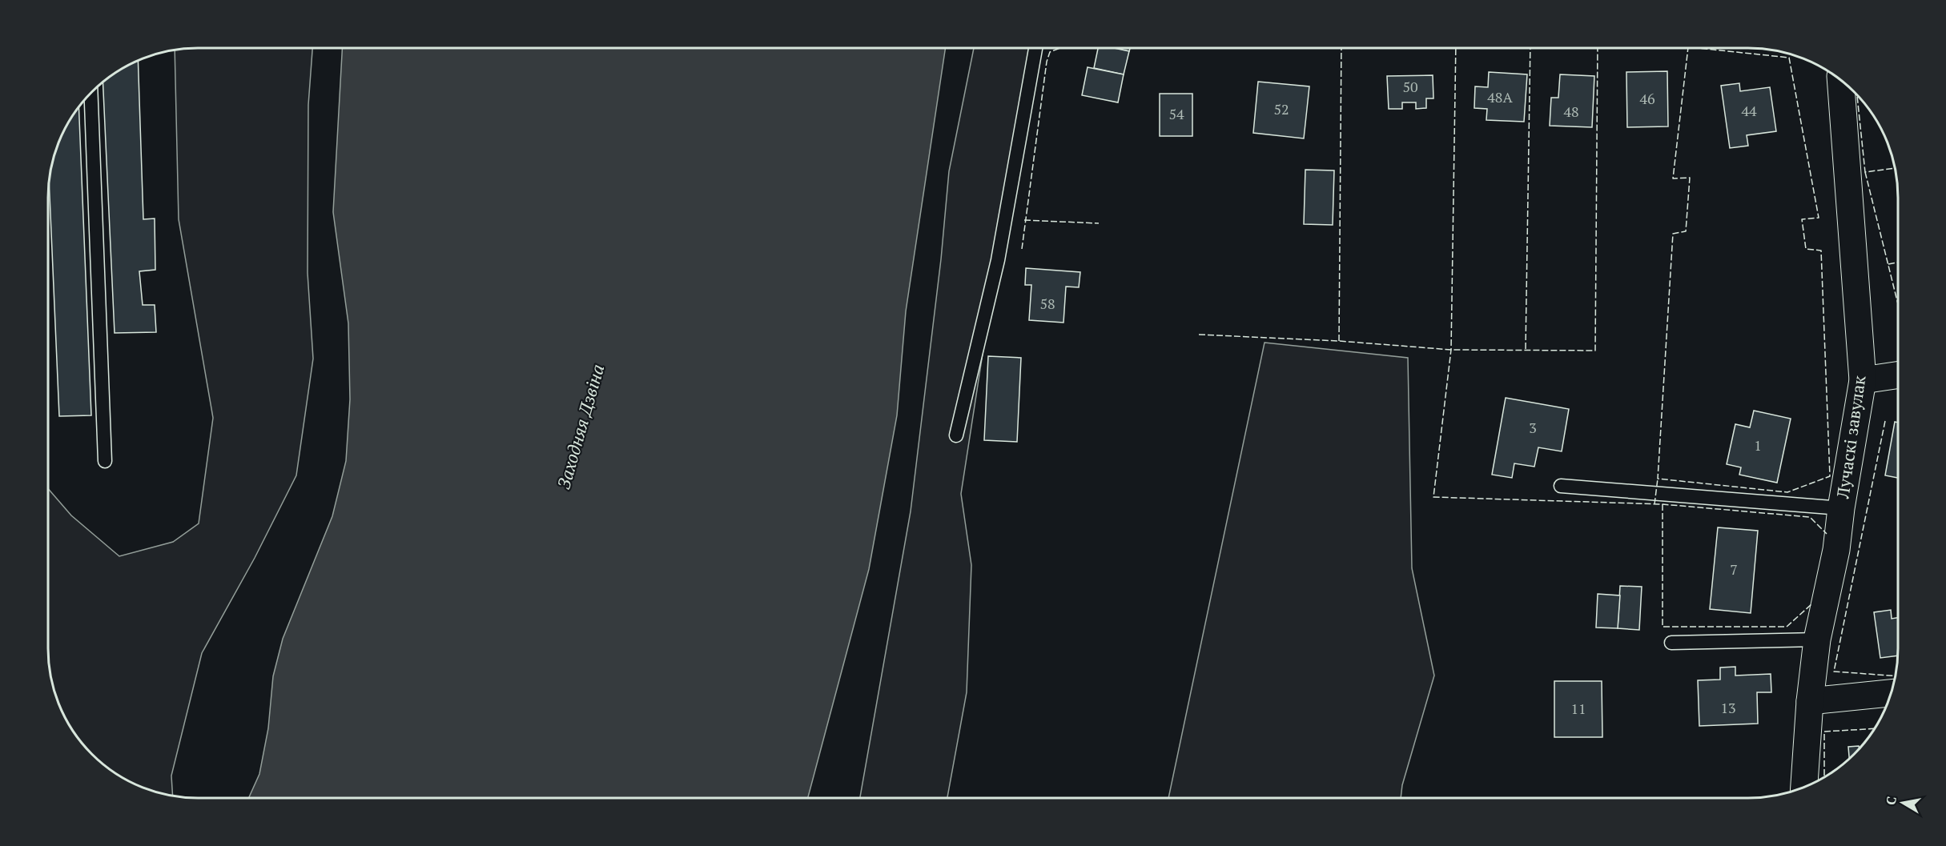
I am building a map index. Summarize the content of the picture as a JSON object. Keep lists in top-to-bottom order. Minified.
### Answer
{"streets":{"street":["Лучаскі завулак"]},"water":["Заходняя Дзвіна"],"house_numbers":["50","48А","46","52","44","48","54","58","3","1","7","13","11"],"north":"left"}
